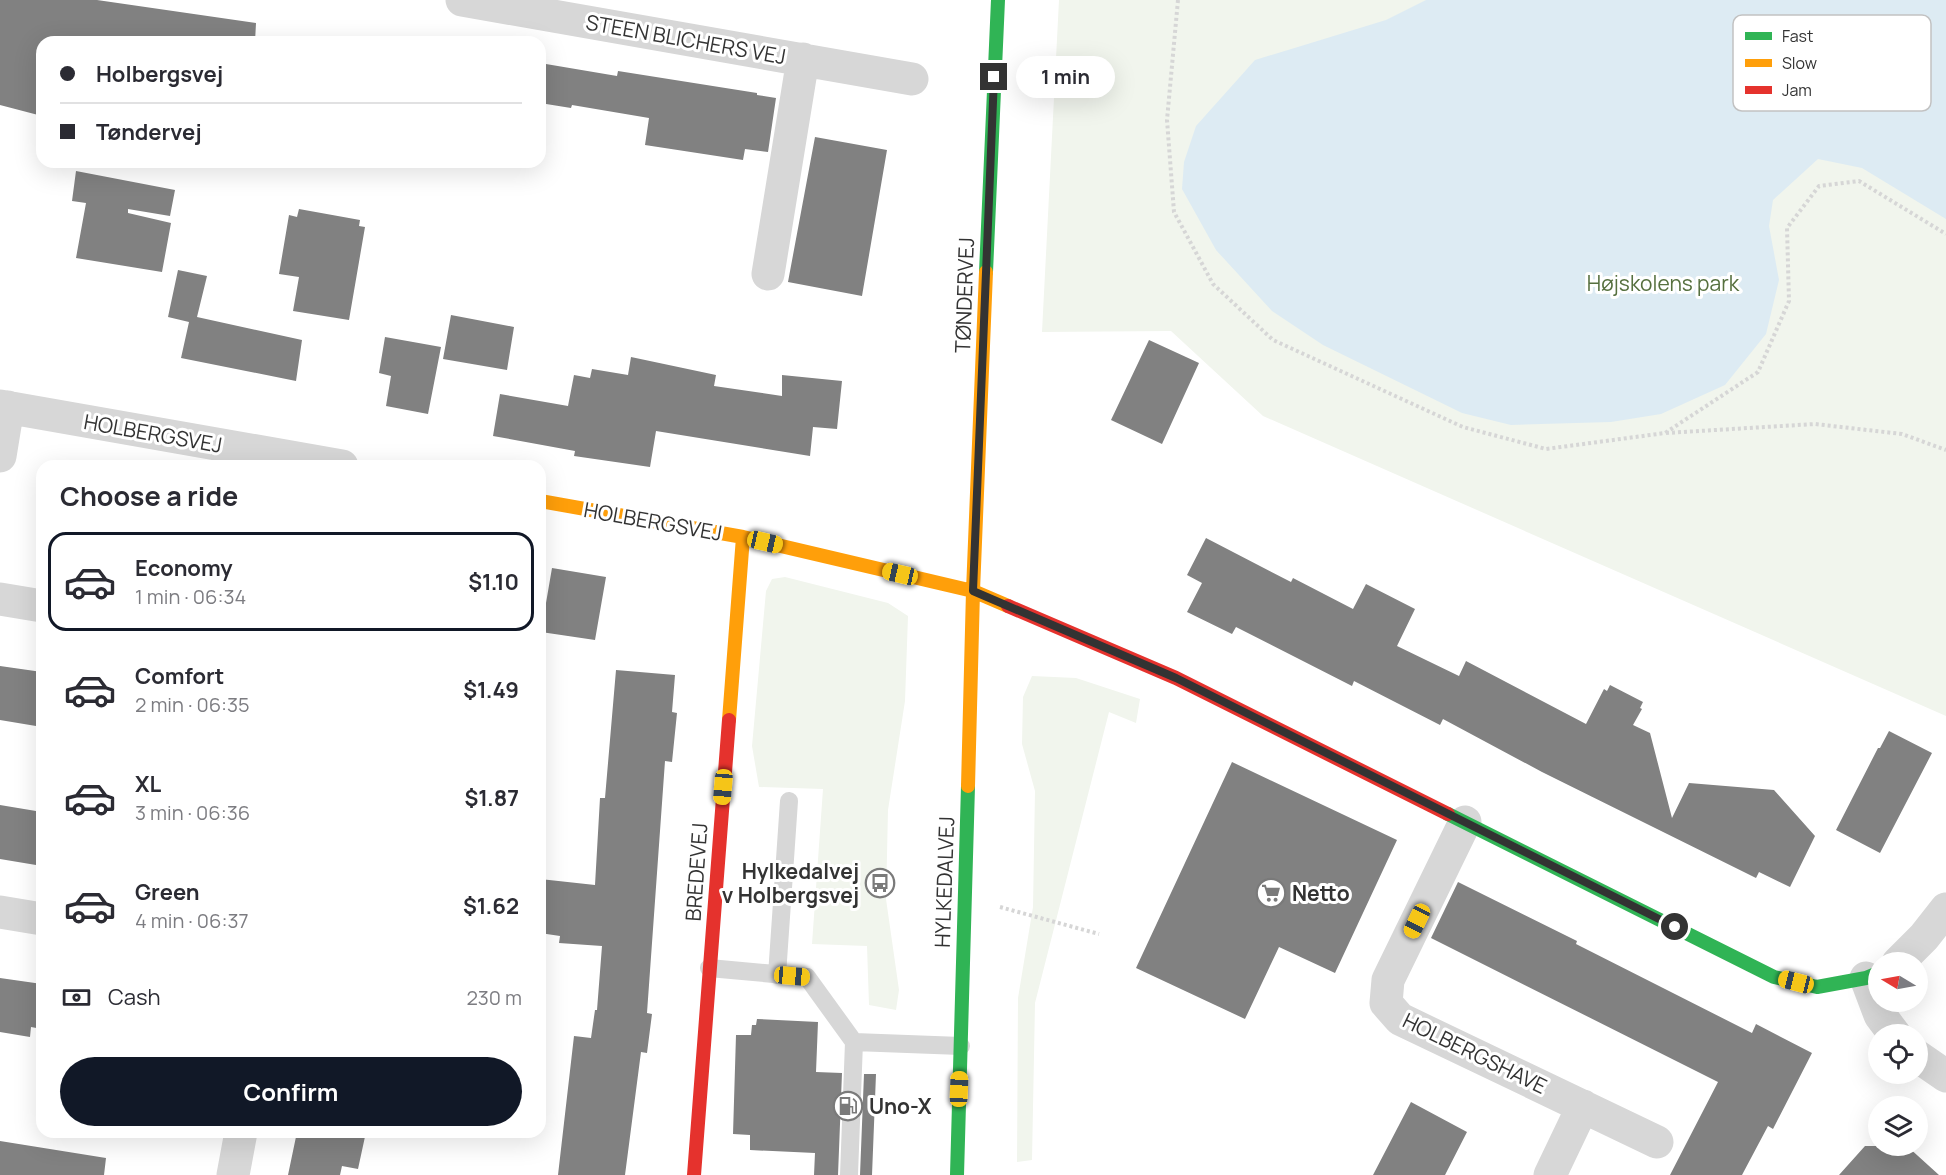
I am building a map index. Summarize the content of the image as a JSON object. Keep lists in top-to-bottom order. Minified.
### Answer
{"streets":{"street":["STEEN BLICHERS VEJ","TØNDERVEJ","HOLBERGSVEJ","BREDEVEJ","HYLKEDALVEJ","HOLBERGSHAVE"]},"crossings":[["TØNDERVEJ","HOLBERGSVEJ"],["TØNDERVEJ","HYLKEDALVEJ"],["HOLBERGSVEJ","BREDEVEJ"],["HOLBERGSVEJ","HYLKEDALVEJ"],["HOLBERGSVEJ","HOLBERGSHAVE"]],"parks":["Højskolens park"],"places":{"bus stop":["Hylkedalvej v Holbergsvej"],"supermarket":["Netto"],"fuel station":["Uno-X"]},"legend":["Fast","Slow","Jam"],"north":"left","page":{"banner":["Holbergsvej","Tøndervej"],"bubble":"1 min","heading":"Choose a ride","list":[{"name":"Economy","note":"1 min · 06:34","value":"$1.10"},{"name":"Comfort","note":"2 min · 06:35","value":"$1.49"},{"name":"XL","note":"3 min · 06:36","value":"$1.87"},{"name":"Green","note":"4 min · 06:37","value":"$1.62"}],"pay":["Cash","230 m"],"buttons":"Confirm"}}
